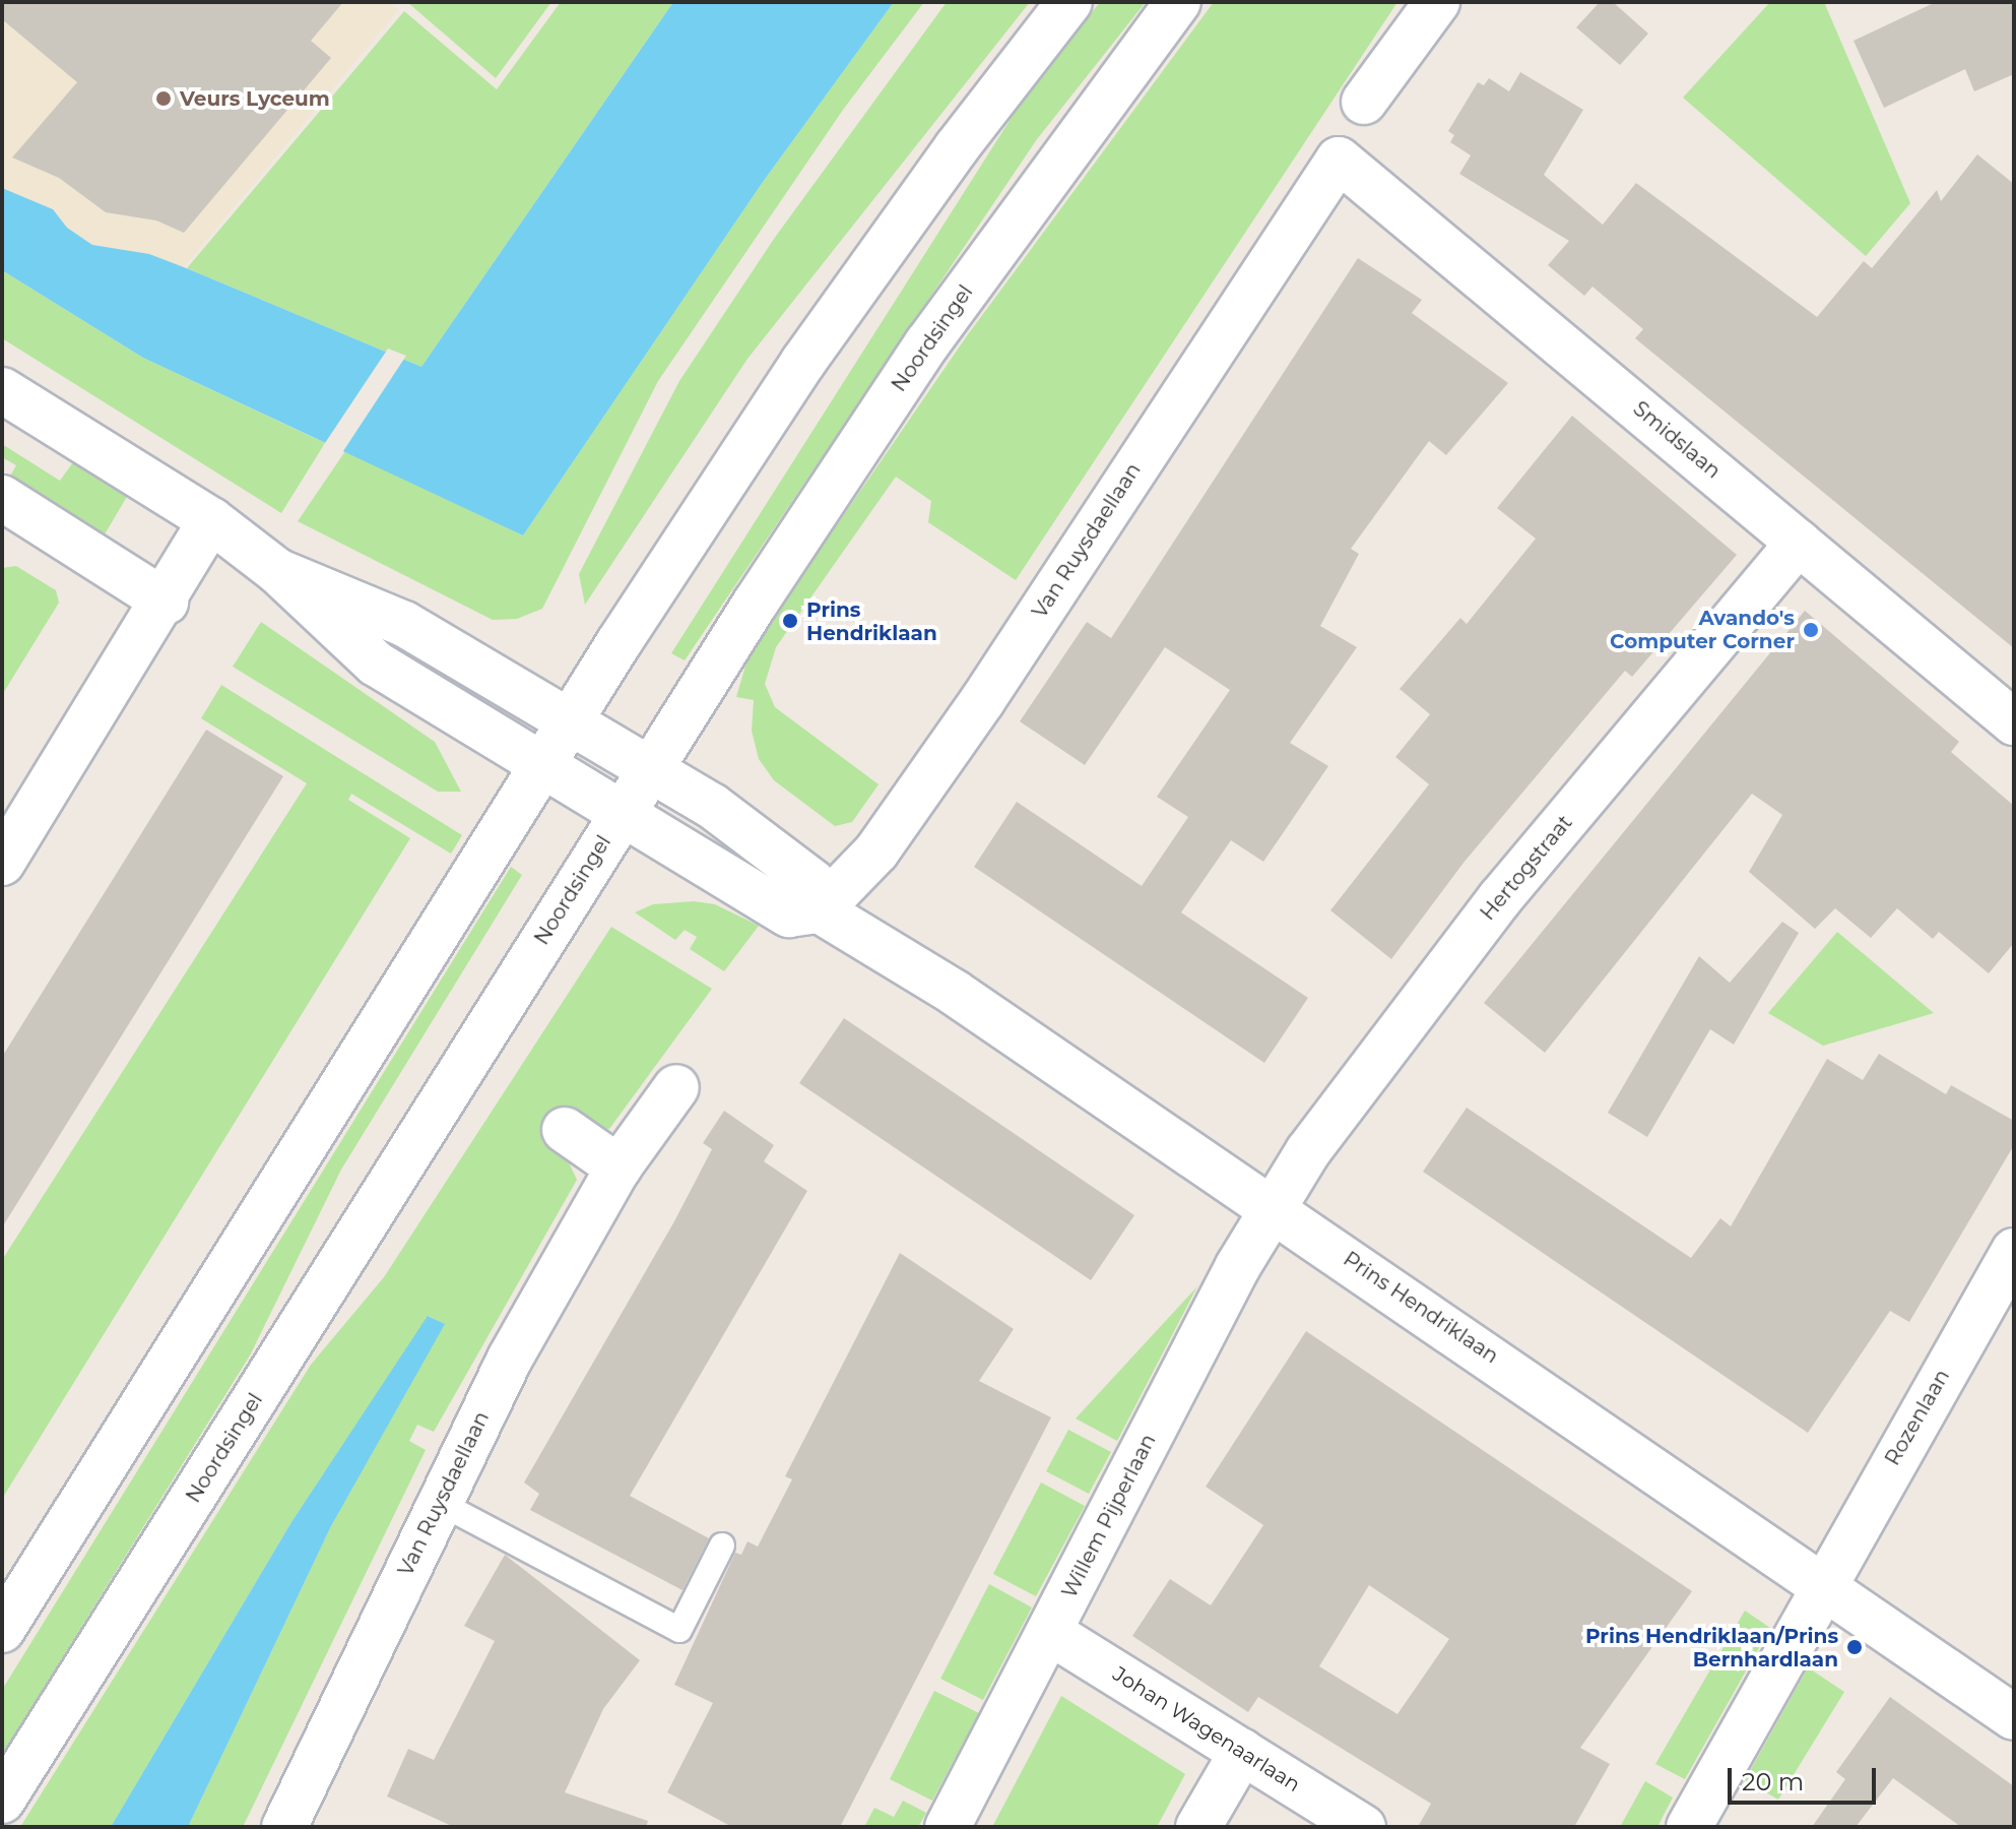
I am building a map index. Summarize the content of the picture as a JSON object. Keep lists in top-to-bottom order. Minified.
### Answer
{"streets":{"street":["Noordsingel","Smidslaan","Van Ruysdaellaan","Hertogstraat","Prins Hendriklaan","Rozenlaan","Willem Pijperlaan","Johan Wagenaarlaan"]},"crossings":[["Noordsingel","Prins Hendriklaan"],["Smidslaan","Van Ruysdaellaan"],["Smidslaan","Hertogstraat"],["Van Ruysdaellaan","Prins Hendriklaan"],["Hertogstraat","Prins Hendriklaan"],["Hertogstraat","Willem Pijperlaan"],["Prins Hendriklaan","Rozenlaan"],["Prins Hendriklaan","Willem Pijperlaan"],["Willem Pijperlaan","Johan Wagenaarlaan"]],"places":["Veurs Lyceum","Prins Hendriklaan","Avando's Computer Corner","Prins Hendriklaan/Prins Bernhardlaan"],"scale_bar":"20 m"}
